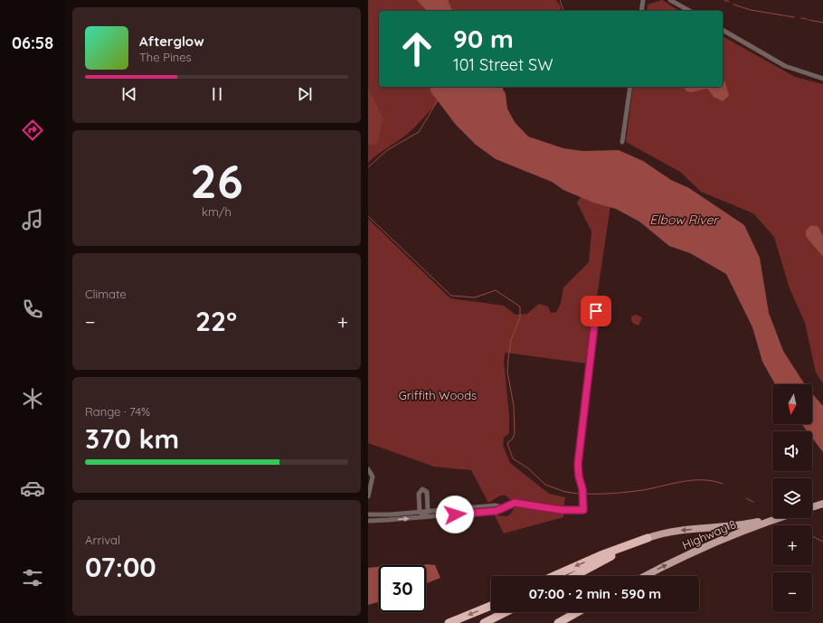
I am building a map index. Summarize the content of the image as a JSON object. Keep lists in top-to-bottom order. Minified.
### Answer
{"streets":{"main road":["Highway 8"]},"water":["Elbow River"],"parks":["Griffith Woods"],"north":"bottom","page":{"tabs":"06:58","turn":["90 m","101 Street SW"],"song":["Afterglow","The Pines"],"tile":[["26","km/h"],"Climate",["Range · 74%","370 km"],["Arrival","07:00"]],"heat":["−","22°","+"],"map_buttons":["+","−"],"limit":"30","trip":"07:00 · 2 min · 590 m"}}
